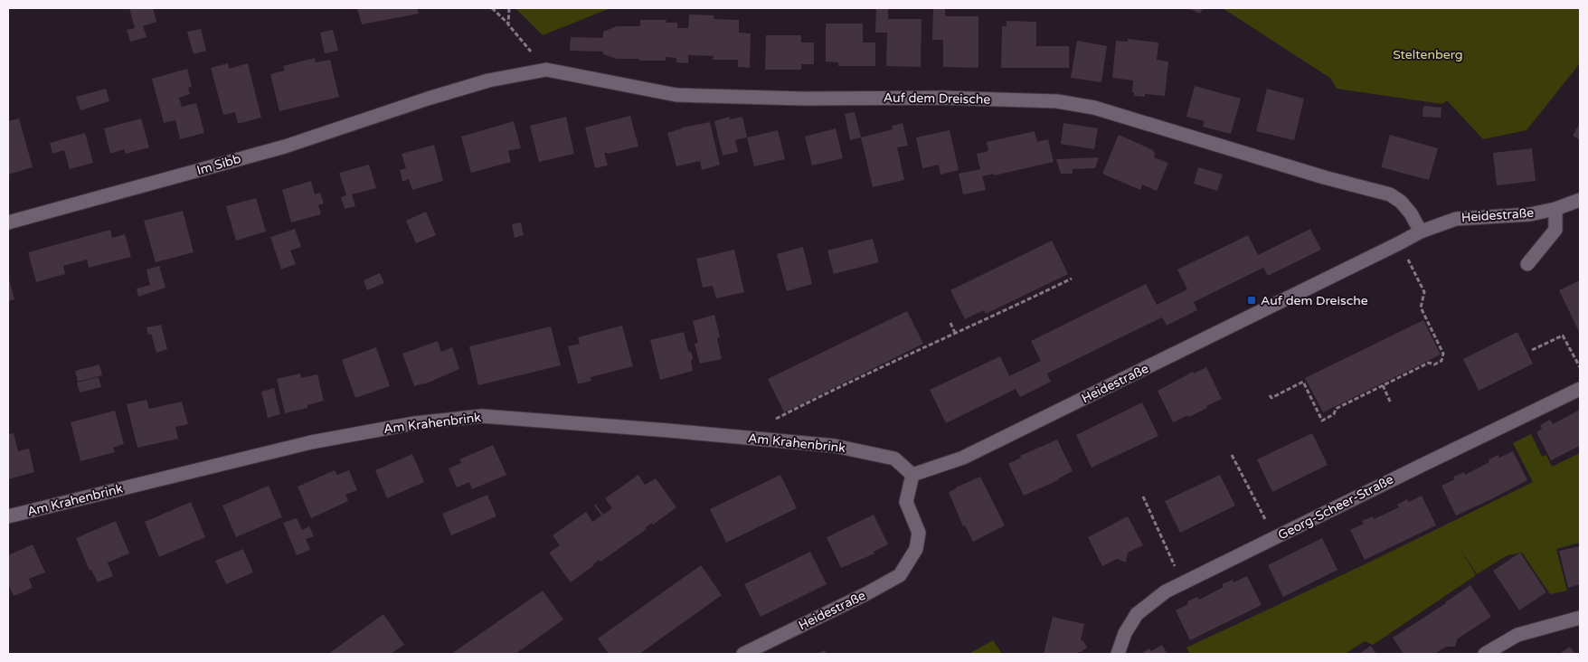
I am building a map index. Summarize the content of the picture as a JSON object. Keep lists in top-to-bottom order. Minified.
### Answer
{"streets":{"street":["Auf dem Dreische","Im Sibb","Heidestraße","Am Krahenbrink","Georg-Scheer-Straße"]},"crossings":[["Auf dem Dreische","Im Sibb"],["Auf dem Dreische","Heidestraße"],["Heidestraße","Am Krahenbrink"]],"parks":["Steltenberg"],"places":{"transit":["Auf dem Dreische"]}}
